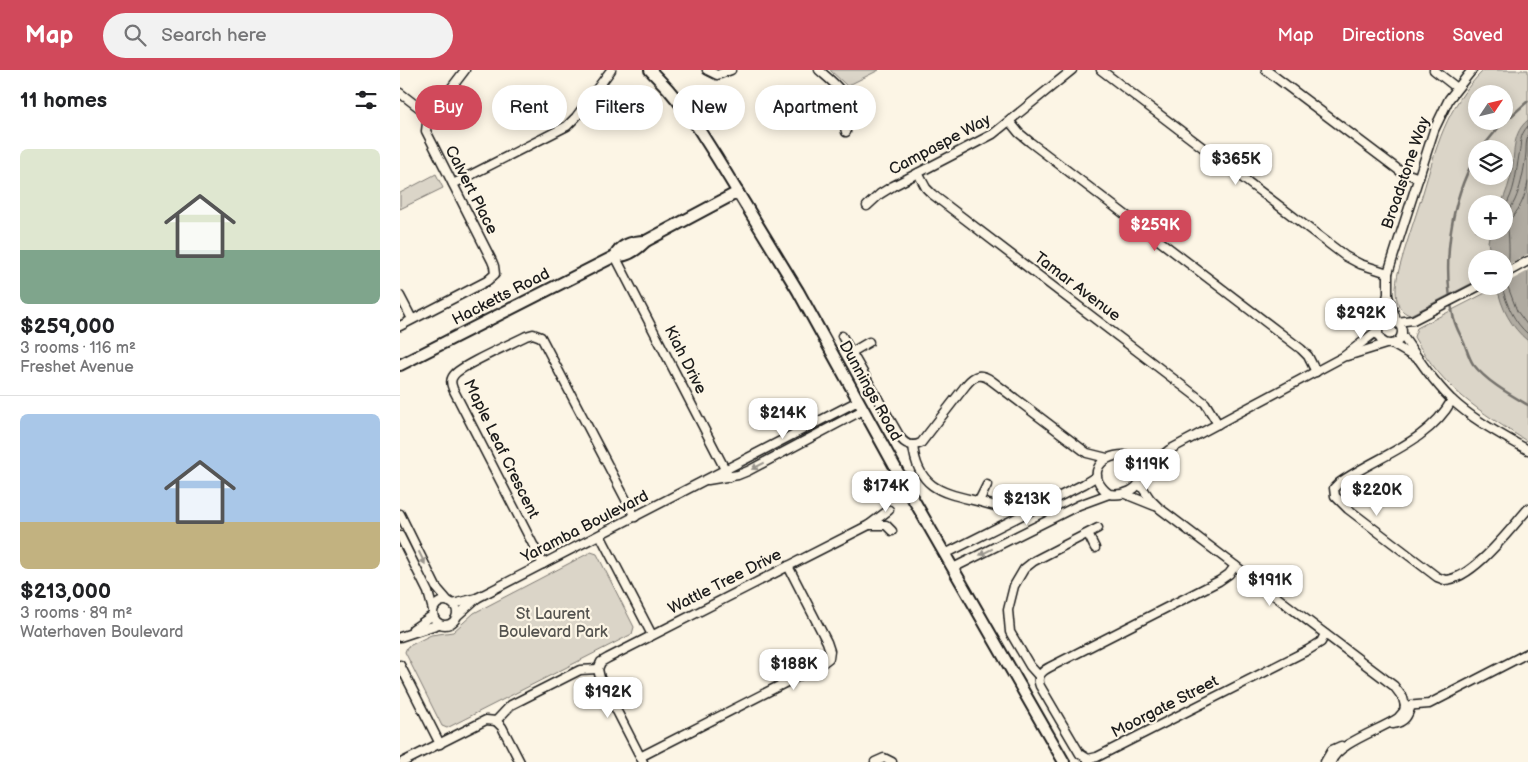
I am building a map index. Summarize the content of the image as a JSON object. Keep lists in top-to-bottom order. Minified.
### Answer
{"streets":{"street":["Campaspe Way","Broadstone Way","Calvert Place","Tamar Avenue","Hacketts Road","Kiah Drive","Dunnings Road","Maple Leaf Crescent","Yaramba Boulevard","Wattle Tree Drive","Moorgate Street"]},"crossings":[["Campaspe Way","Tamar Avenue"],["Hacketts Road","Kiah Drive"],["Hacketts Road","Dunnings Road"],["Kiah Drive","Yaramba Boulevard"],["Dunnings Road","Yaramba Boulevard"],["Maple Leaf Crescent","Yaramba Boulevard"]],"parks":["St Laurent Boulevard Park"],"north":"top right","page":{"header":"Map","search":"Search here","nav":["Map","Directions","Saved"],"heading":"11 homes","map_buttons":["+","−"],"chip":["Buy","Rent","Filters","New","Apartment"],"list":[{"name":"$259,000","note":"3 rooms · 116 m² · Freshet Avenue"},{"name":"$213,000","note":"3 rooms · 89 m² · Waterhaven Boulevard"}],"price":["$365K","$259K","$292K","$214K","$119K","$174K","$220K","$213K","$191K","$188K","$192K"]}}
